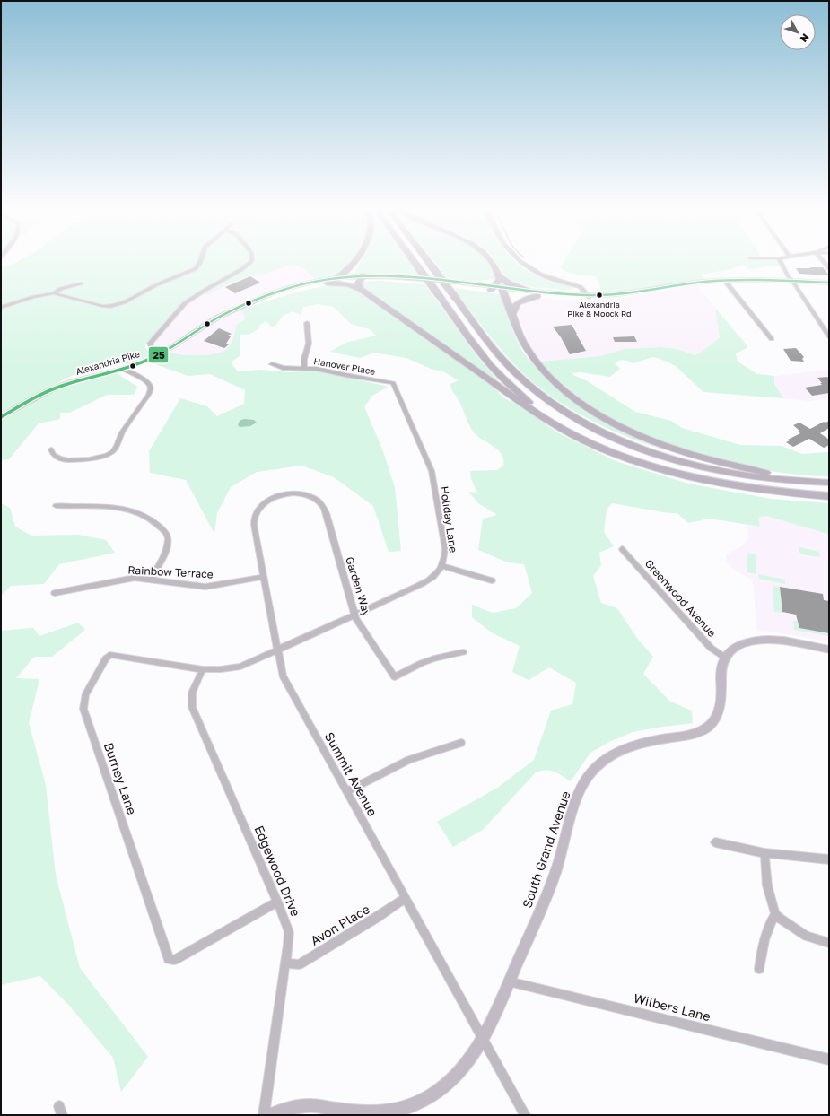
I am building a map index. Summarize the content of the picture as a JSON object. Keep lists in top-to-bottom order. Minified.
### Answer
{"streets":{"main road":["Alexandria Pike","South Grand Avenue"],"street":["Hanover Place","Holiday Lane","Rainbow Terrace","Garden Way","Greenwood Avenue","Summit Avenue","Burney Lane","Edgewood Drive","Avon Place","Wilbers Lane"]},"crossings":[["Hanover Place","Holiday Lane"],["Holiday Lane","Garden Way"],["Holiday Lane","Summit Avenue"],["Holiday Lane","Burney Lane"],["Rainbow Terrace","Summit Avenue"],["Garden Way","Summit Avenue"],["Greenwood Avenue","South Grand Avenue"],["Summit Avenue","Burney Lane"],["Summit Avenue","South Grand Avenue"],["Summit Avenue","Avon Place"],["Burney Lane","Edgewood Drive"],["South Grand Avenue","Wilbers Lane"],["Edgewood Drive","Avon Place"]],"places":["Alexandria Pike & Moock Rd"],"lines":["transit line 25"],"north":"bottom right"}
